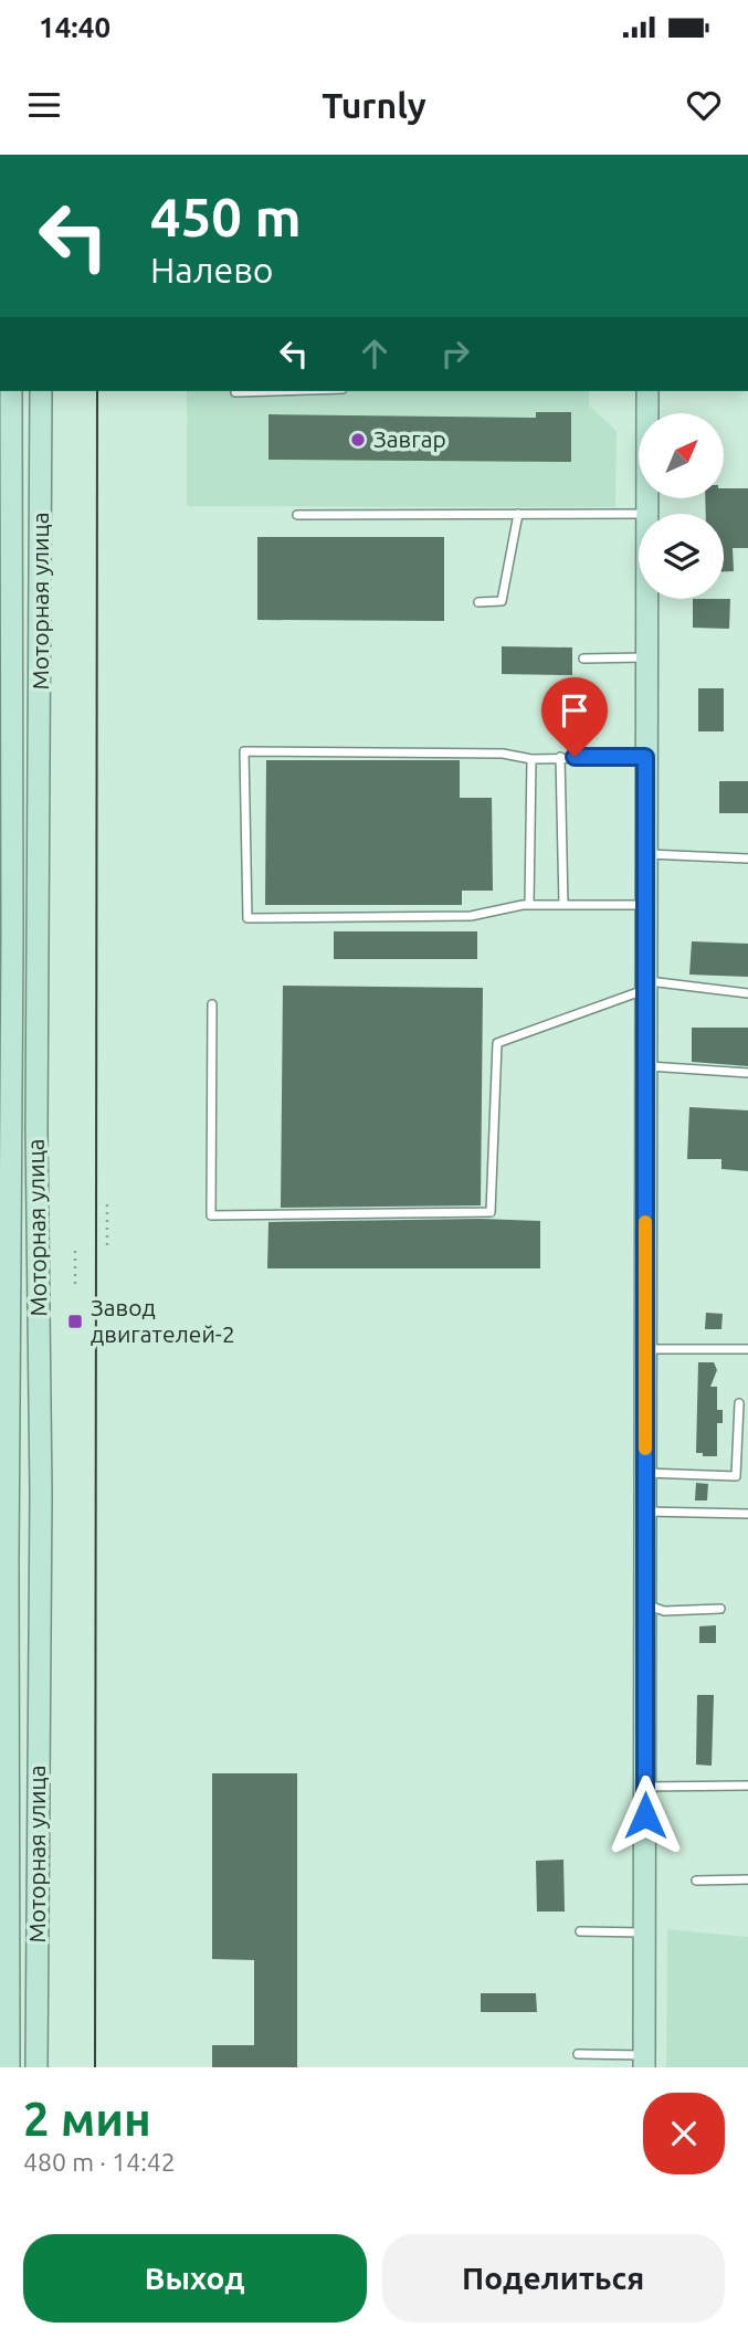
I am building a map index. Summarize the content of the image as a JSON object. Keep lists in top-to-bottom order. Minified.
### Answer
{"streets":{"main road":["Моторная улица"]},"places":{"other":["Завгар"],"transit":["Завод двигателей-2"]},"north":"top right","page":{"status":"14:40","header":"Turnly","turn":["450 m","Налево"],"heading":["2 мин","480 m · 14:42"],"buttons":["Выход","Поделиться"]}}
